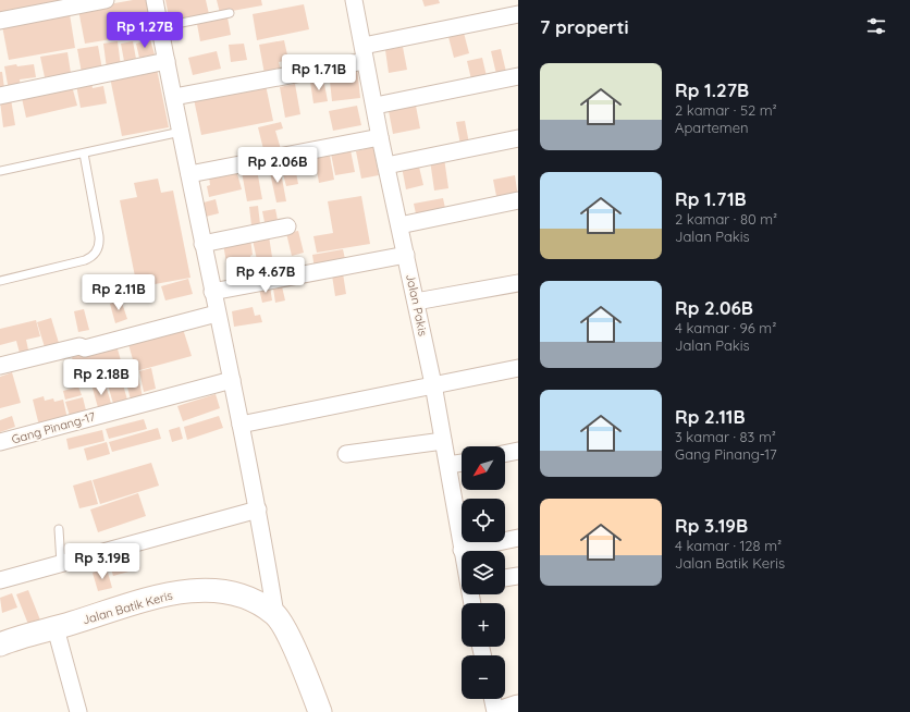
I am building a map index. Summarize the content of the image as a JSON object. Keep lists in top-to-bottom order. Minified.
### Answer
{"streets":{"street":["Jalan Pakis","Gang Pinang-17","Jalan Batik Keris"]},"north":"bottom left","page":{"heading":"7 properti","price":["Rp 1.27B","Rp 1.71B","Rp 2.06B","Rp 4.67B","Rp 2.11B","Rp 2.18B","Rp 3.19B"],"list":[{"name":"Rp 1.27B","note":"2 kamar · 52 m² · Apartemen"},{"name":"Rp 1.71B","note":"2 kamar · 80 m² · Jalan Pakis"},{"name":"Rp 2.06B","note":"4 kamar · 96 m² · Jalan Pakis"},{"name":"Rp 2.11B","note":"3 kamar · 83 m² · Gang Pinang-17"},{"name":"Rp 3.19B","note":"4 kamar · 128 m² · Jalan Batik Keris"}],"map_buttons":["+","−"]}}
